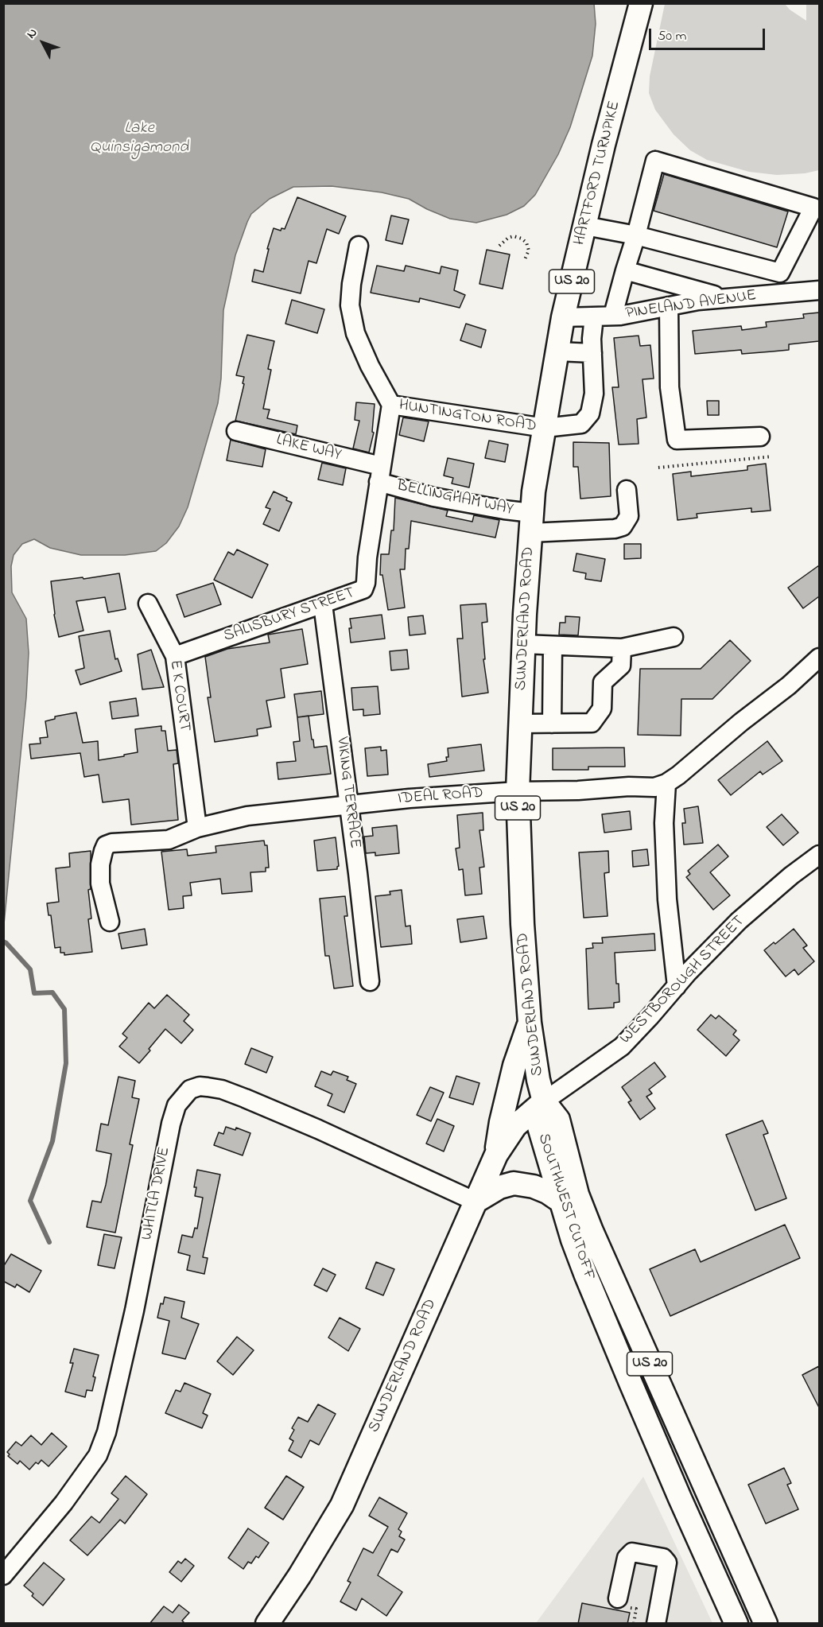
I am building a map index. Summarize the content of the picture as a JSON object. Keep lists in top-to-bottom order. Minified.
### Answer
{"streets":{"main road":["HARTFORD TURNPIKE","US 20","SUNDERLAND ROAD","SOUTHWEST CUTOFF"],"street":["PINELAND AVENUE","HUNTINGTON ROAD","LAKE WAY","BELLINGHAM WAY","SALISBURY STREET","E K COURT","VIKING TERRACE","IDEAL ROAD","WESTBOROUGH STREET","WHITLA DRIVE"]},"crossings":[["HARTFORD TURNPIKE","PINELAND AVENUE"],["HARTFORD TURNPIKE","HUNTINGTON ROAD"],["HARTFORD TURNPIKE","BELLINGHAM WAY"],["HARTFORD TURNPIKE","SUNDERLAND ROAD"],["PINELAND AVENUE","HUNTINGTON ROAD"],["HUNTINGTON ROAD","SALISBURY STREET"],["LAKE WAY","BELLINGHAM WAY"],["LAKE WAY","SALISBURY STREET"],["BELLINGHAM WAY","SALISBURY STREET"],["BELLINGHAM WAY","SUNDERLAND ROAD"],["SALISBURY STREET","E K COURT"],["SALISBURY STREET","VIKING TERRACE"],["SUNDERLAND ROAD","IDEAL ROAD"],["SUNDERLAND ROAD","WESTBOROUGH STREET"],["SUNDERLAND ROAD","WHITLA DRIVE"],["SUNDERLAND ROAD","SOUTHWEST CUTOFF"],["E K COURT","IDEAL ROAD"],["VIKING TERRACE","IDEAL ROAD"],["WESTBOROUGH STREET","SOUTHWEST CUTOFF"]],"water":["Lake Quinsigamond"],"scale_bar":"50 m","north":"top left"}
